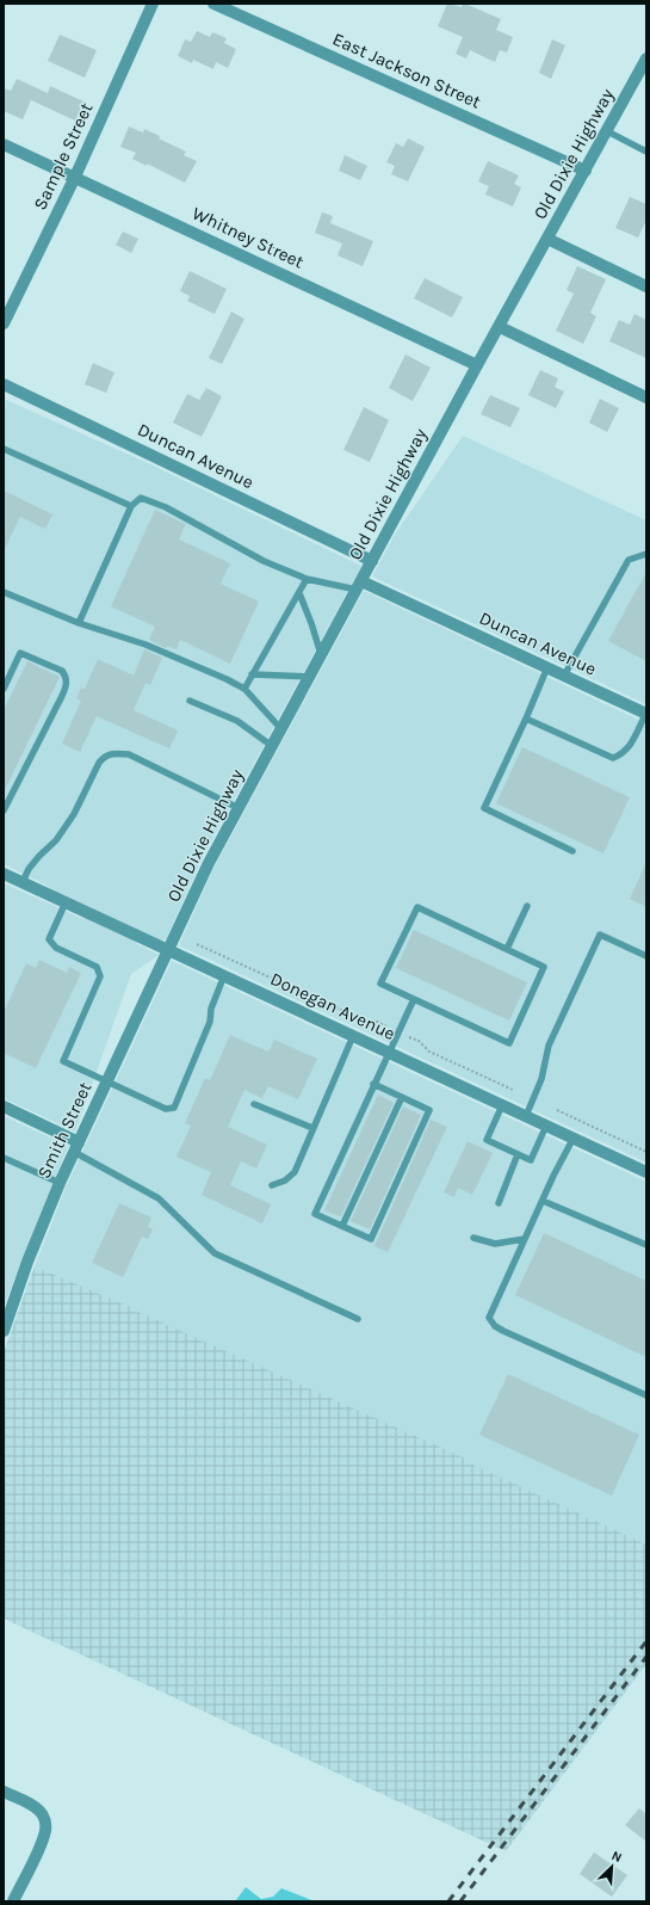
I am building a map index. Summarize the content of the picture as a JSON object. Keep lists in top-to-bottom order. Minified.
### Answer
{"streets":{"street":["East Jackson Street","Old Dixie Highway","Sample Street","Whitney Street","Duncan Avenue","Donegan Avenue","Smith Street"]},"crossings":[["East Jackson Street","Old Dixie Highway"],["Old Dixie Highway","Whitney Street"],["Old Dixie Highway","Duncan Avenue"],["Old Dixie Highway","Donegan Avenue"],["Old Dixie Highway","Smith Street"],["Sample Street","Whitney Street"],["Donegan Avenue","Smith Street"]],"north":"top right"}
